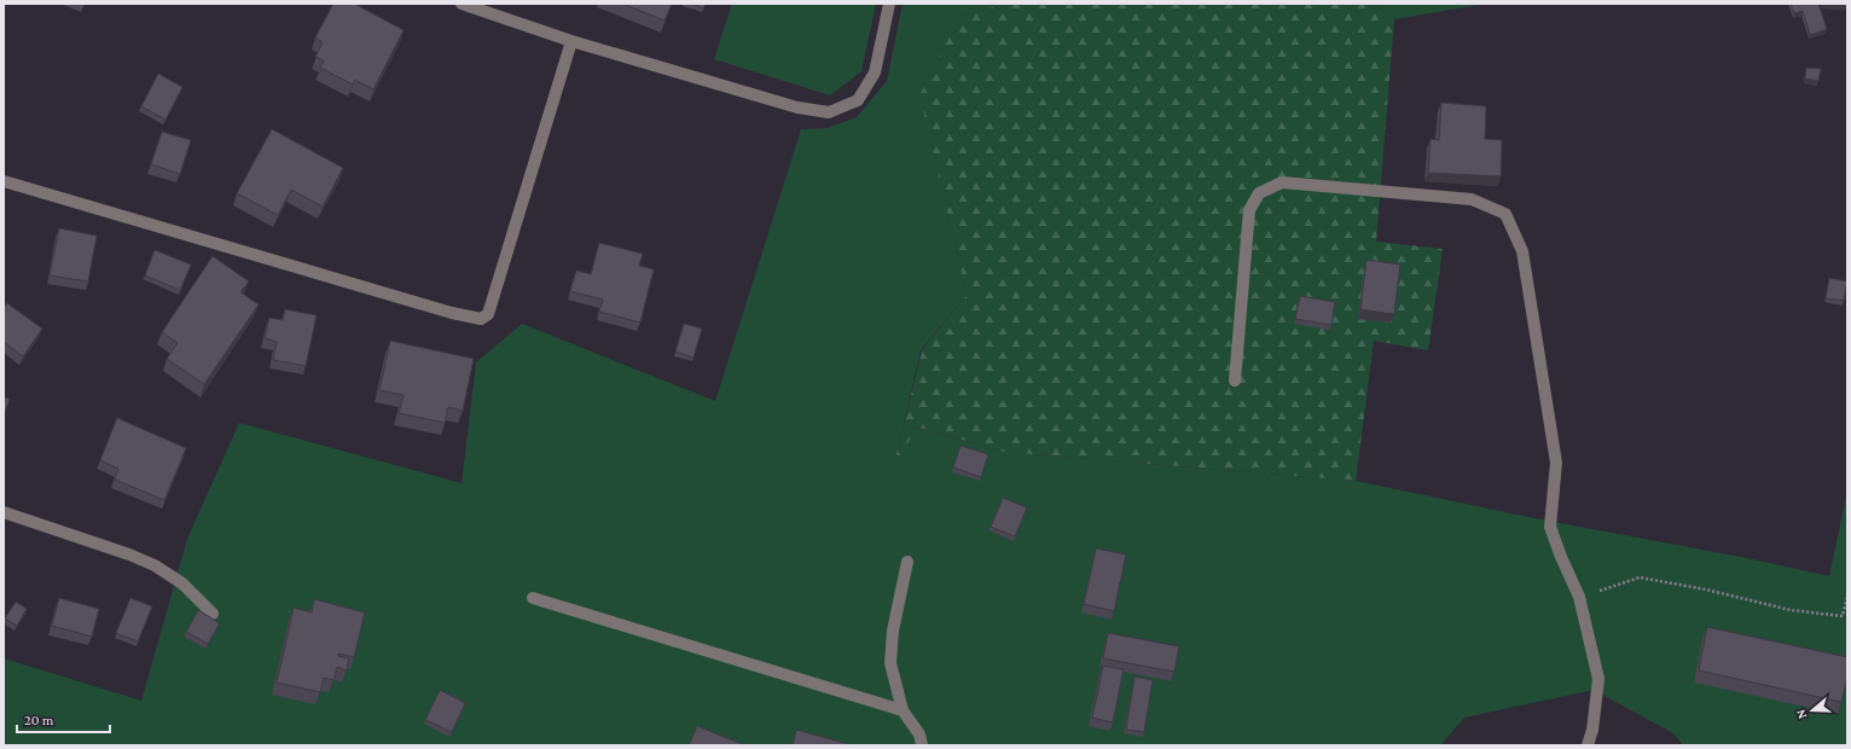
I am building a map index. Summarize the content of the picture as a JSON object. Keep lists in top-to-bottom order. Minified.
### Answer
{"scale_bar":"20 m","north":"left"}
